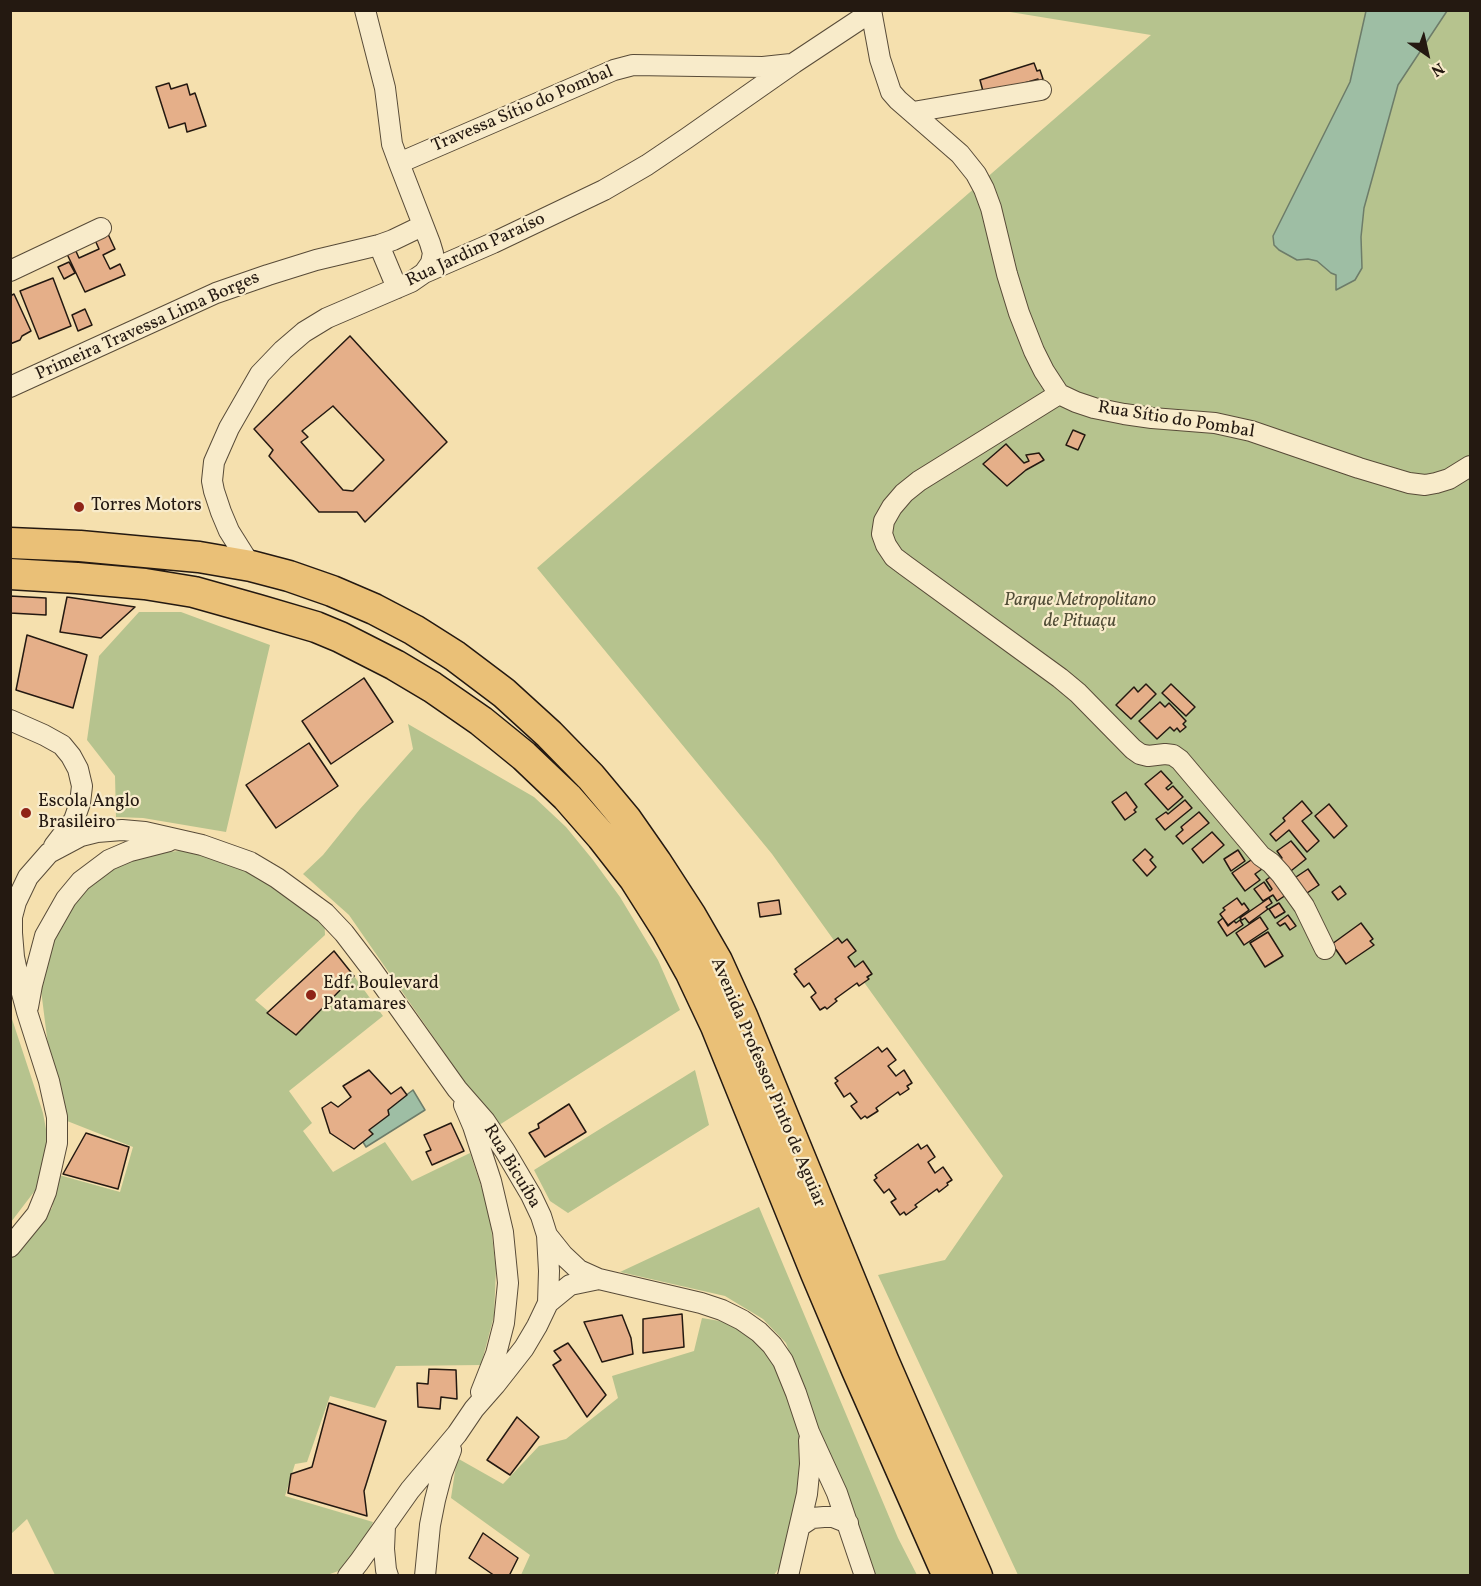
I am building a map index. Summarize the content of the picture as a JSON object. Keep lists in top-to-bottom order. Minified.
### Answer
{"streets":{"main road":["Avenida Professor Pinto de Aguiar"],"street":["Travessa Sítio do Pombal","Rua Jardim Paraíso","Primeira Travessa Lima Borges","Rua Sítio do Pombal","Rua Bicuíba"]},"crossings":[["Travessa Sítio do Pombal","Rua Jardim Paraíso"],["Rua Jardim Paraíso","Avenida Professor Pinto de Aguiar"]],"parks":["Parque Metropolitano de Pituaçu"],"places":["Torres Motors","Escola Anglo Brasileiro","Edf. Boulevard Patamares"],"north":"bottom right"}
